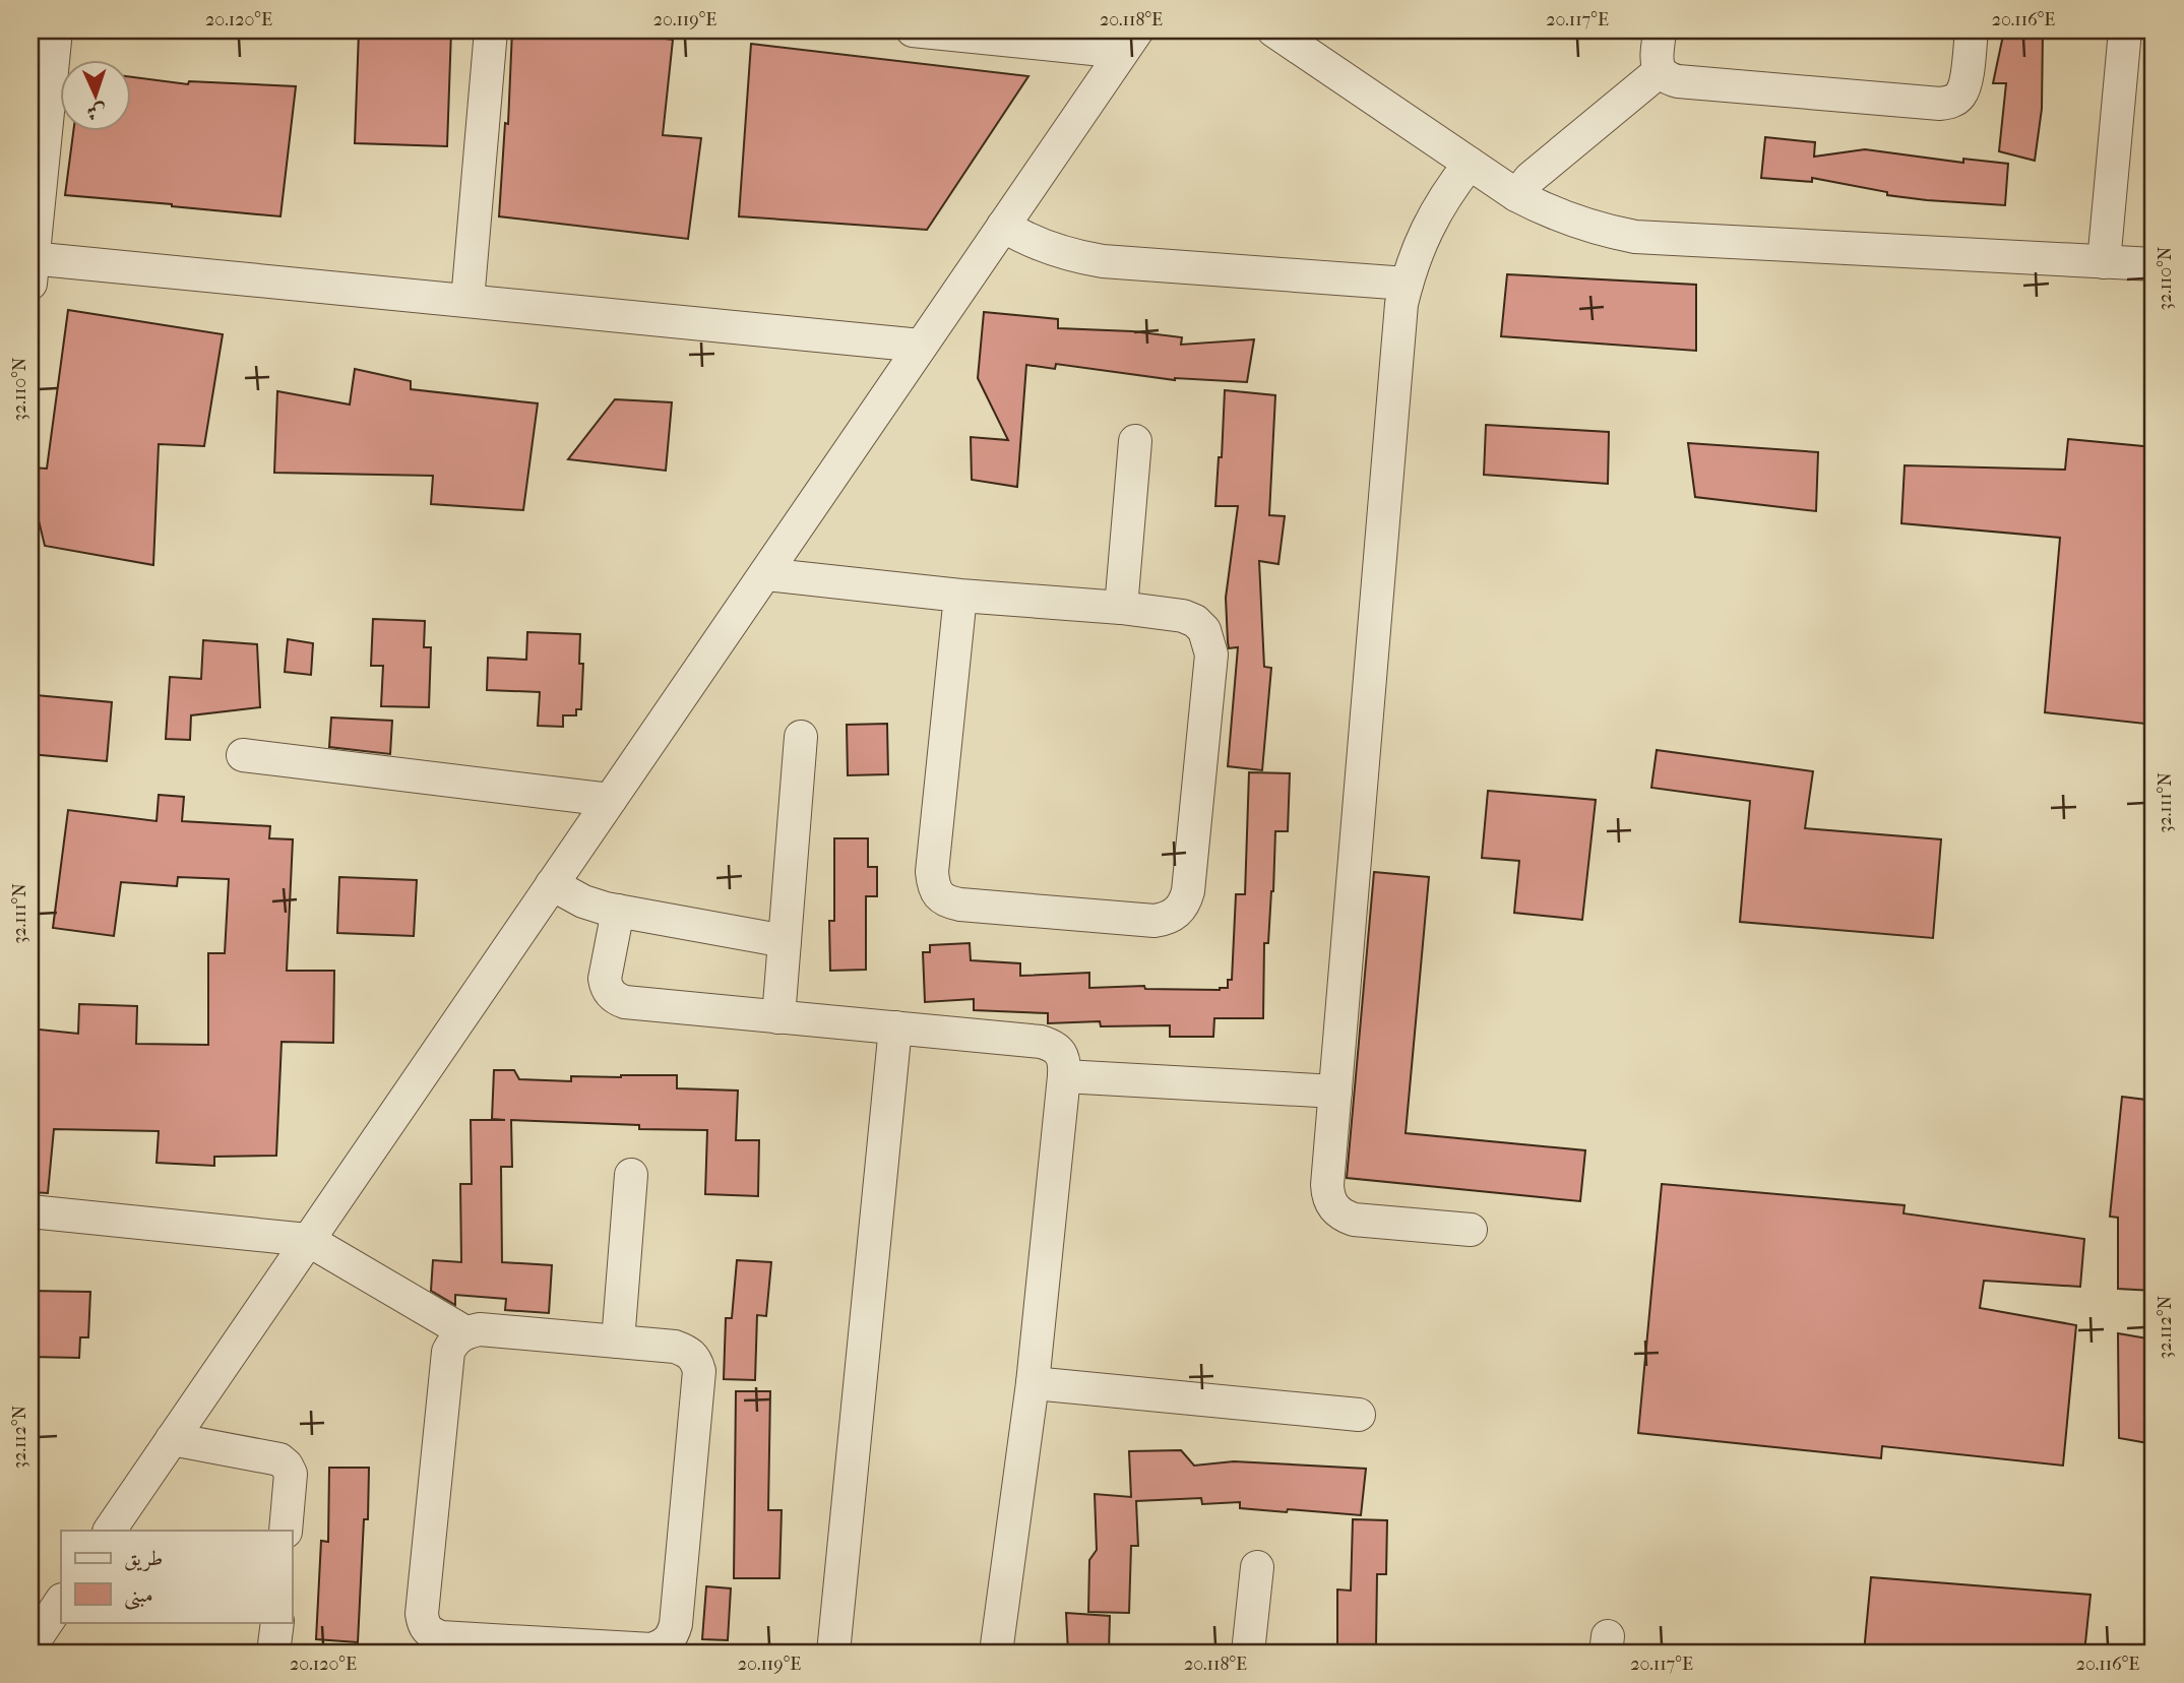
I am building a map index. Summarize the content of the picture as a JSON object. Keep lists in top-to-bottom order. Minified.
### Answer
{"legend":["طريق","مبنى"],"north":"bottom","coordinates":["20.120°E","20.119°E","20.118°E","20.117°E","20.116°E","32.110°N","32.111°N","32.112°N"]}
